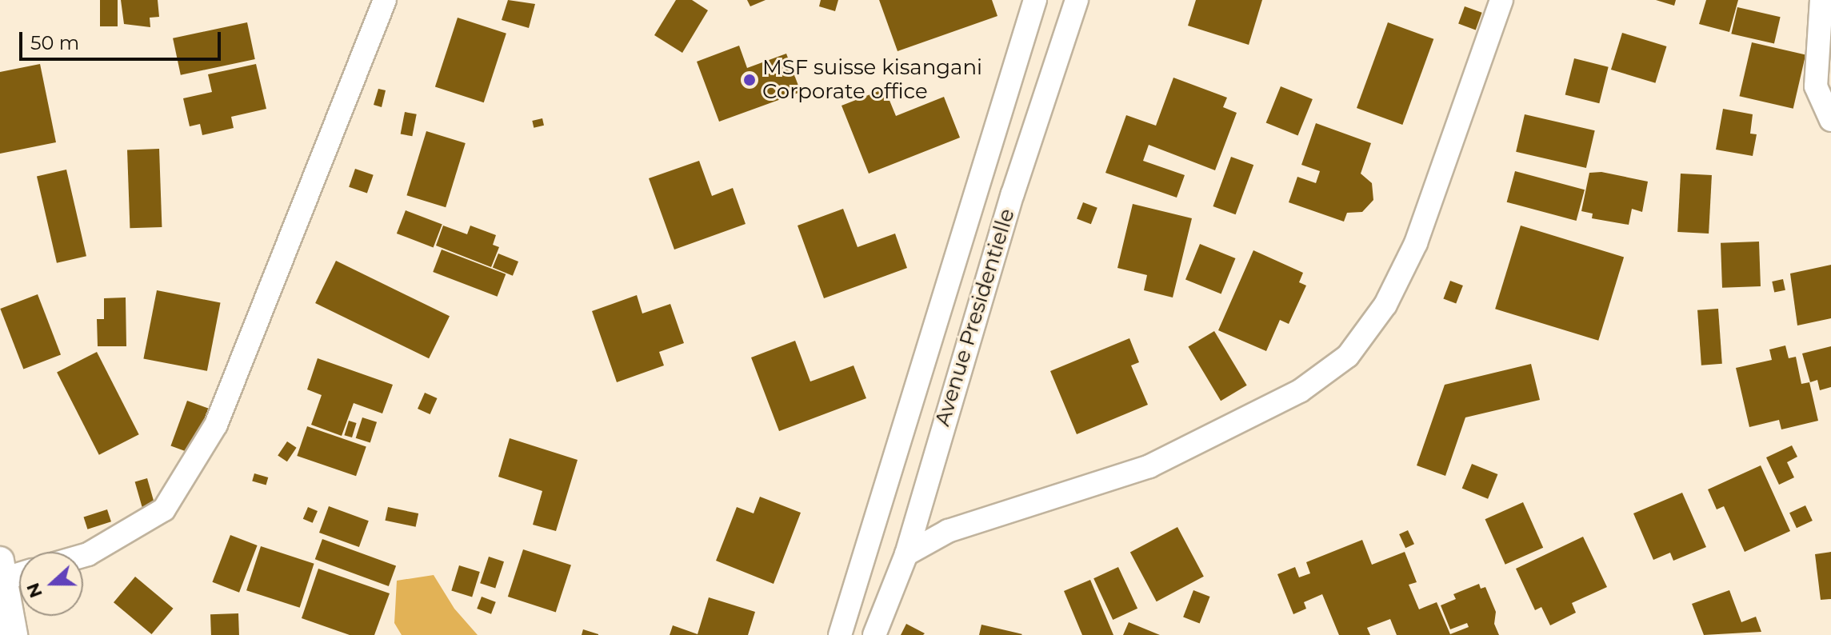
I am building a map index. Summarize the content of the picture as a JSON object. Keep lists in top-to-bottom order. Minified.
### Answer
{"streets":{"street":["Avenue Presidentielle"]},"places":["MSF suisse kisangani Corporate office"],"scale_bar":"50 m","north":"left"}
